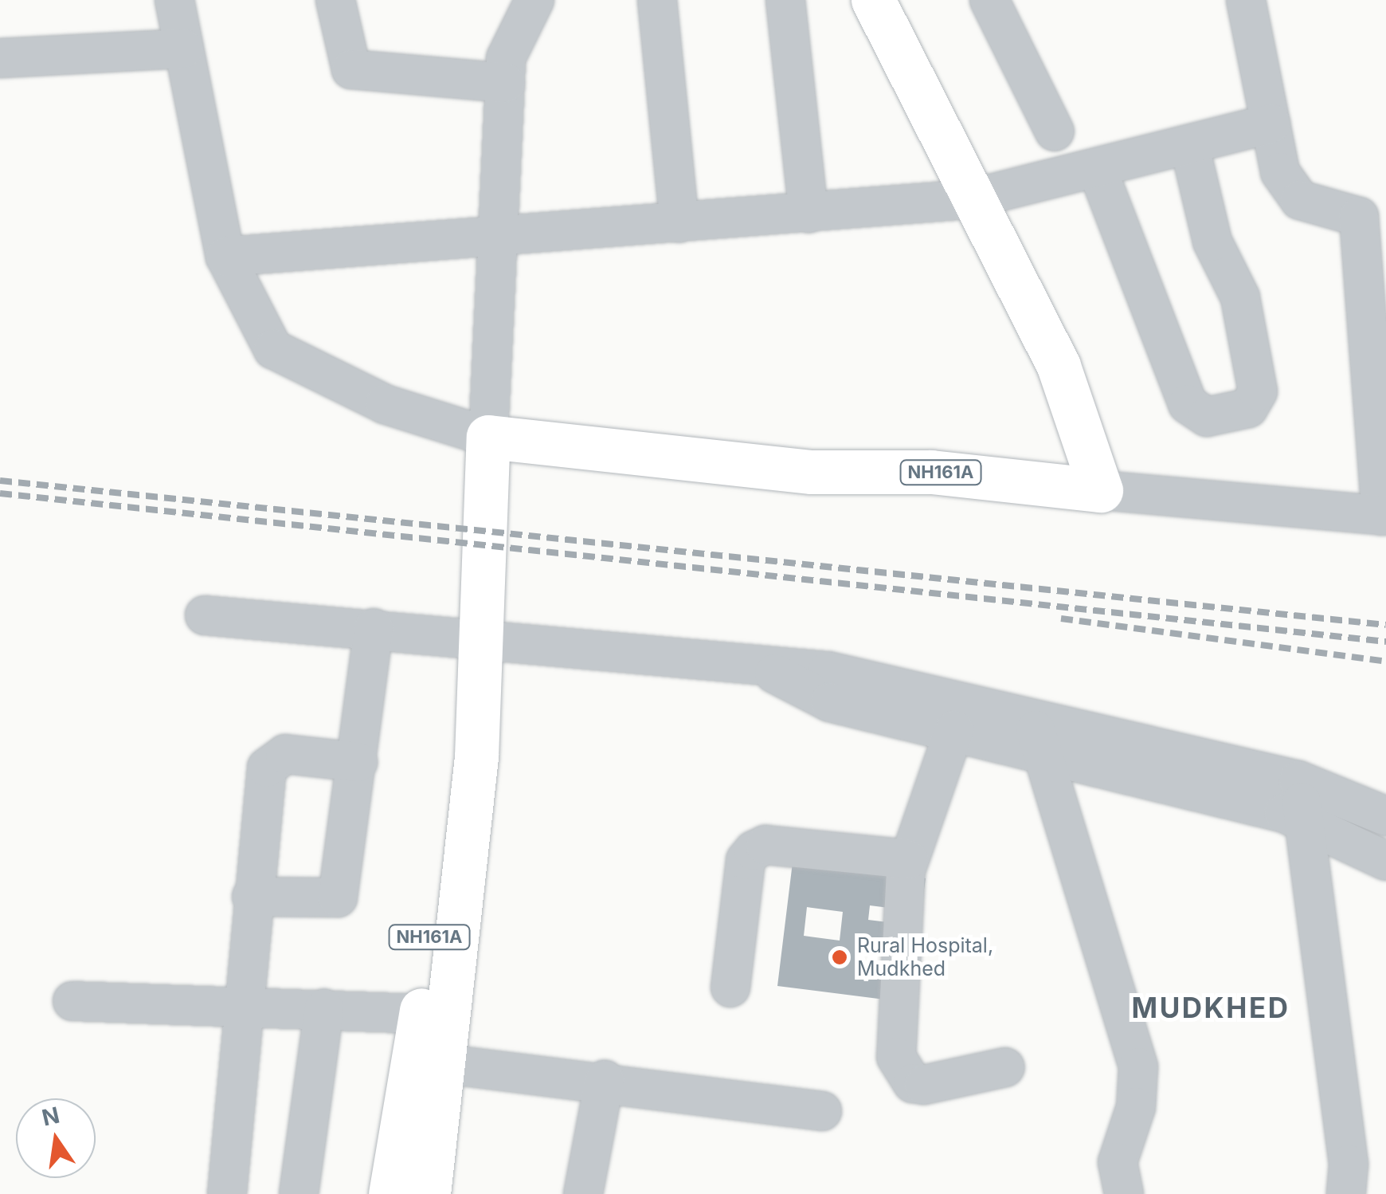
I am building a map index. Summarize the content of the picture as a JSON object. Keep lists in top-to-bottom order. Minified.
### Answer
{"streets":{"highway":["NH161A"]},"districts":["MUDKHED"],"places":["Rural Hospital, Mudkhed"],"north":"top"}
